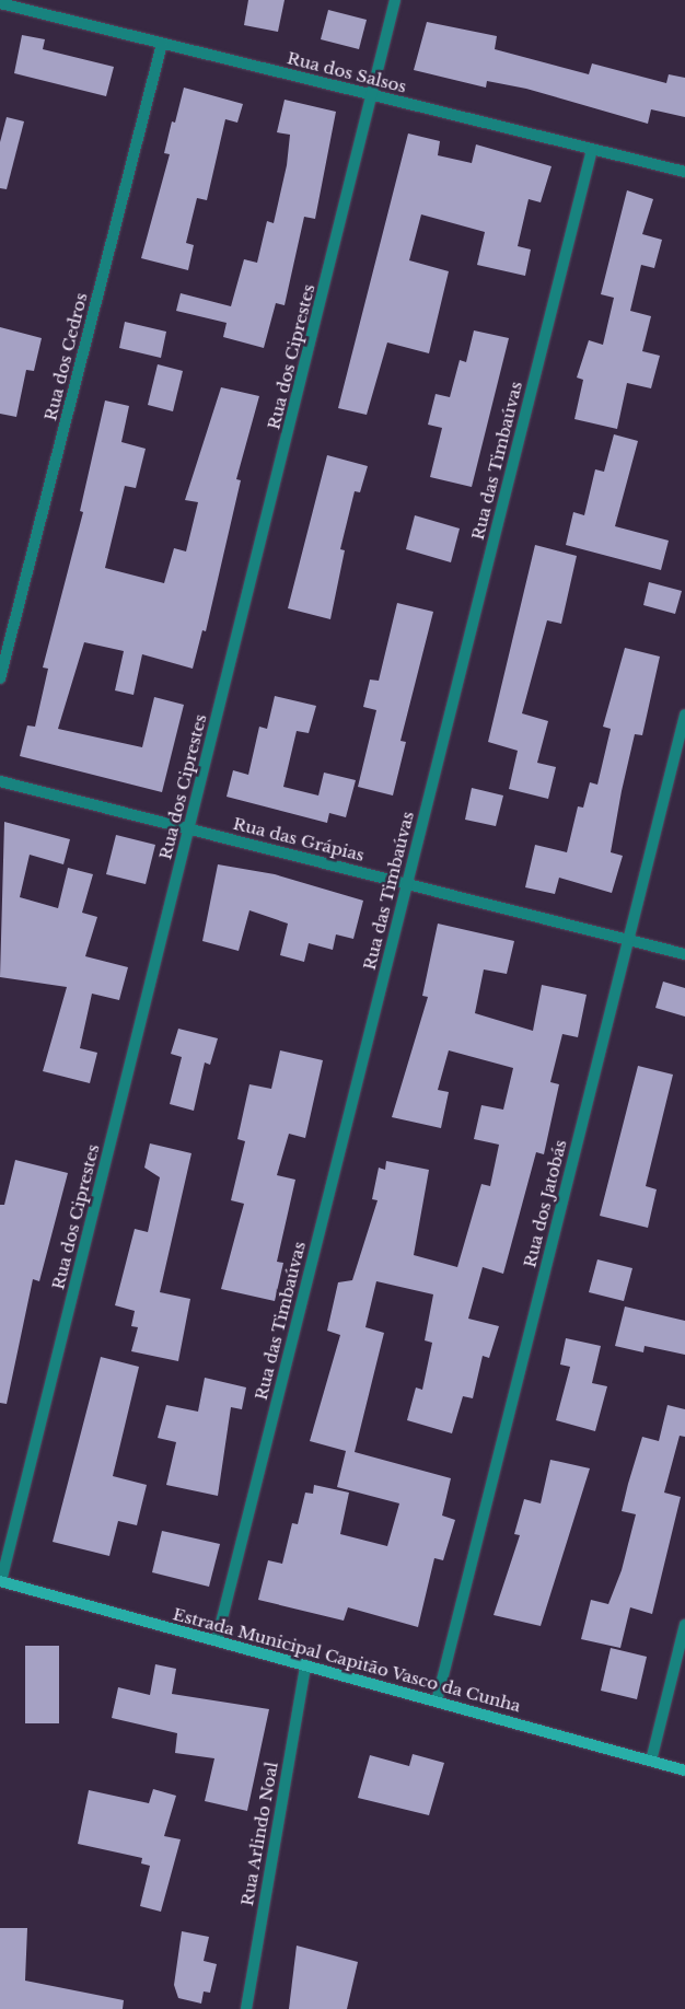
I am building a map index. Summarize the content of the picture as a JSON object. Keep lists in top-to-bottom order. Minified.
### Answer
{"streets":{"main road":["Estrada Municipal Capitão Vasco da Cunha"],"street":["Rua dos Salsos","Rua dos Cedros","Rua dos Ciprestes","Rua das Timbaúvas","Rua das Grápias","Rua dos Jatobás","Rua Arlindo Noal"]},"crossings":[["Rua dos Salsos","Rua dos Cedros"],["Rua dos Salsos","Rua dos Ciprestes"],["Rua dos Salsos","Rua das Timbaúvas"],["Rua dos Ciprestes","Rua das Grápias"],["Rua dos Ciprestes","Estrada Municipal Capitão Vasco da Cunha"],["Rua das Timbaúvas","Rua das Grápias"],["Rua das Timbaúvas","Estrada Municipal Capitão Vasco da Cunha"],["Rua das Grápias","Rua dos Jatobás"],["Rua dos Jatobás","Estrada Municipal Capitão Vasco da Cunha"],["Estrada Municipal Capitão Vasco da Cunha","Rua Arlindo Noal"]]}
